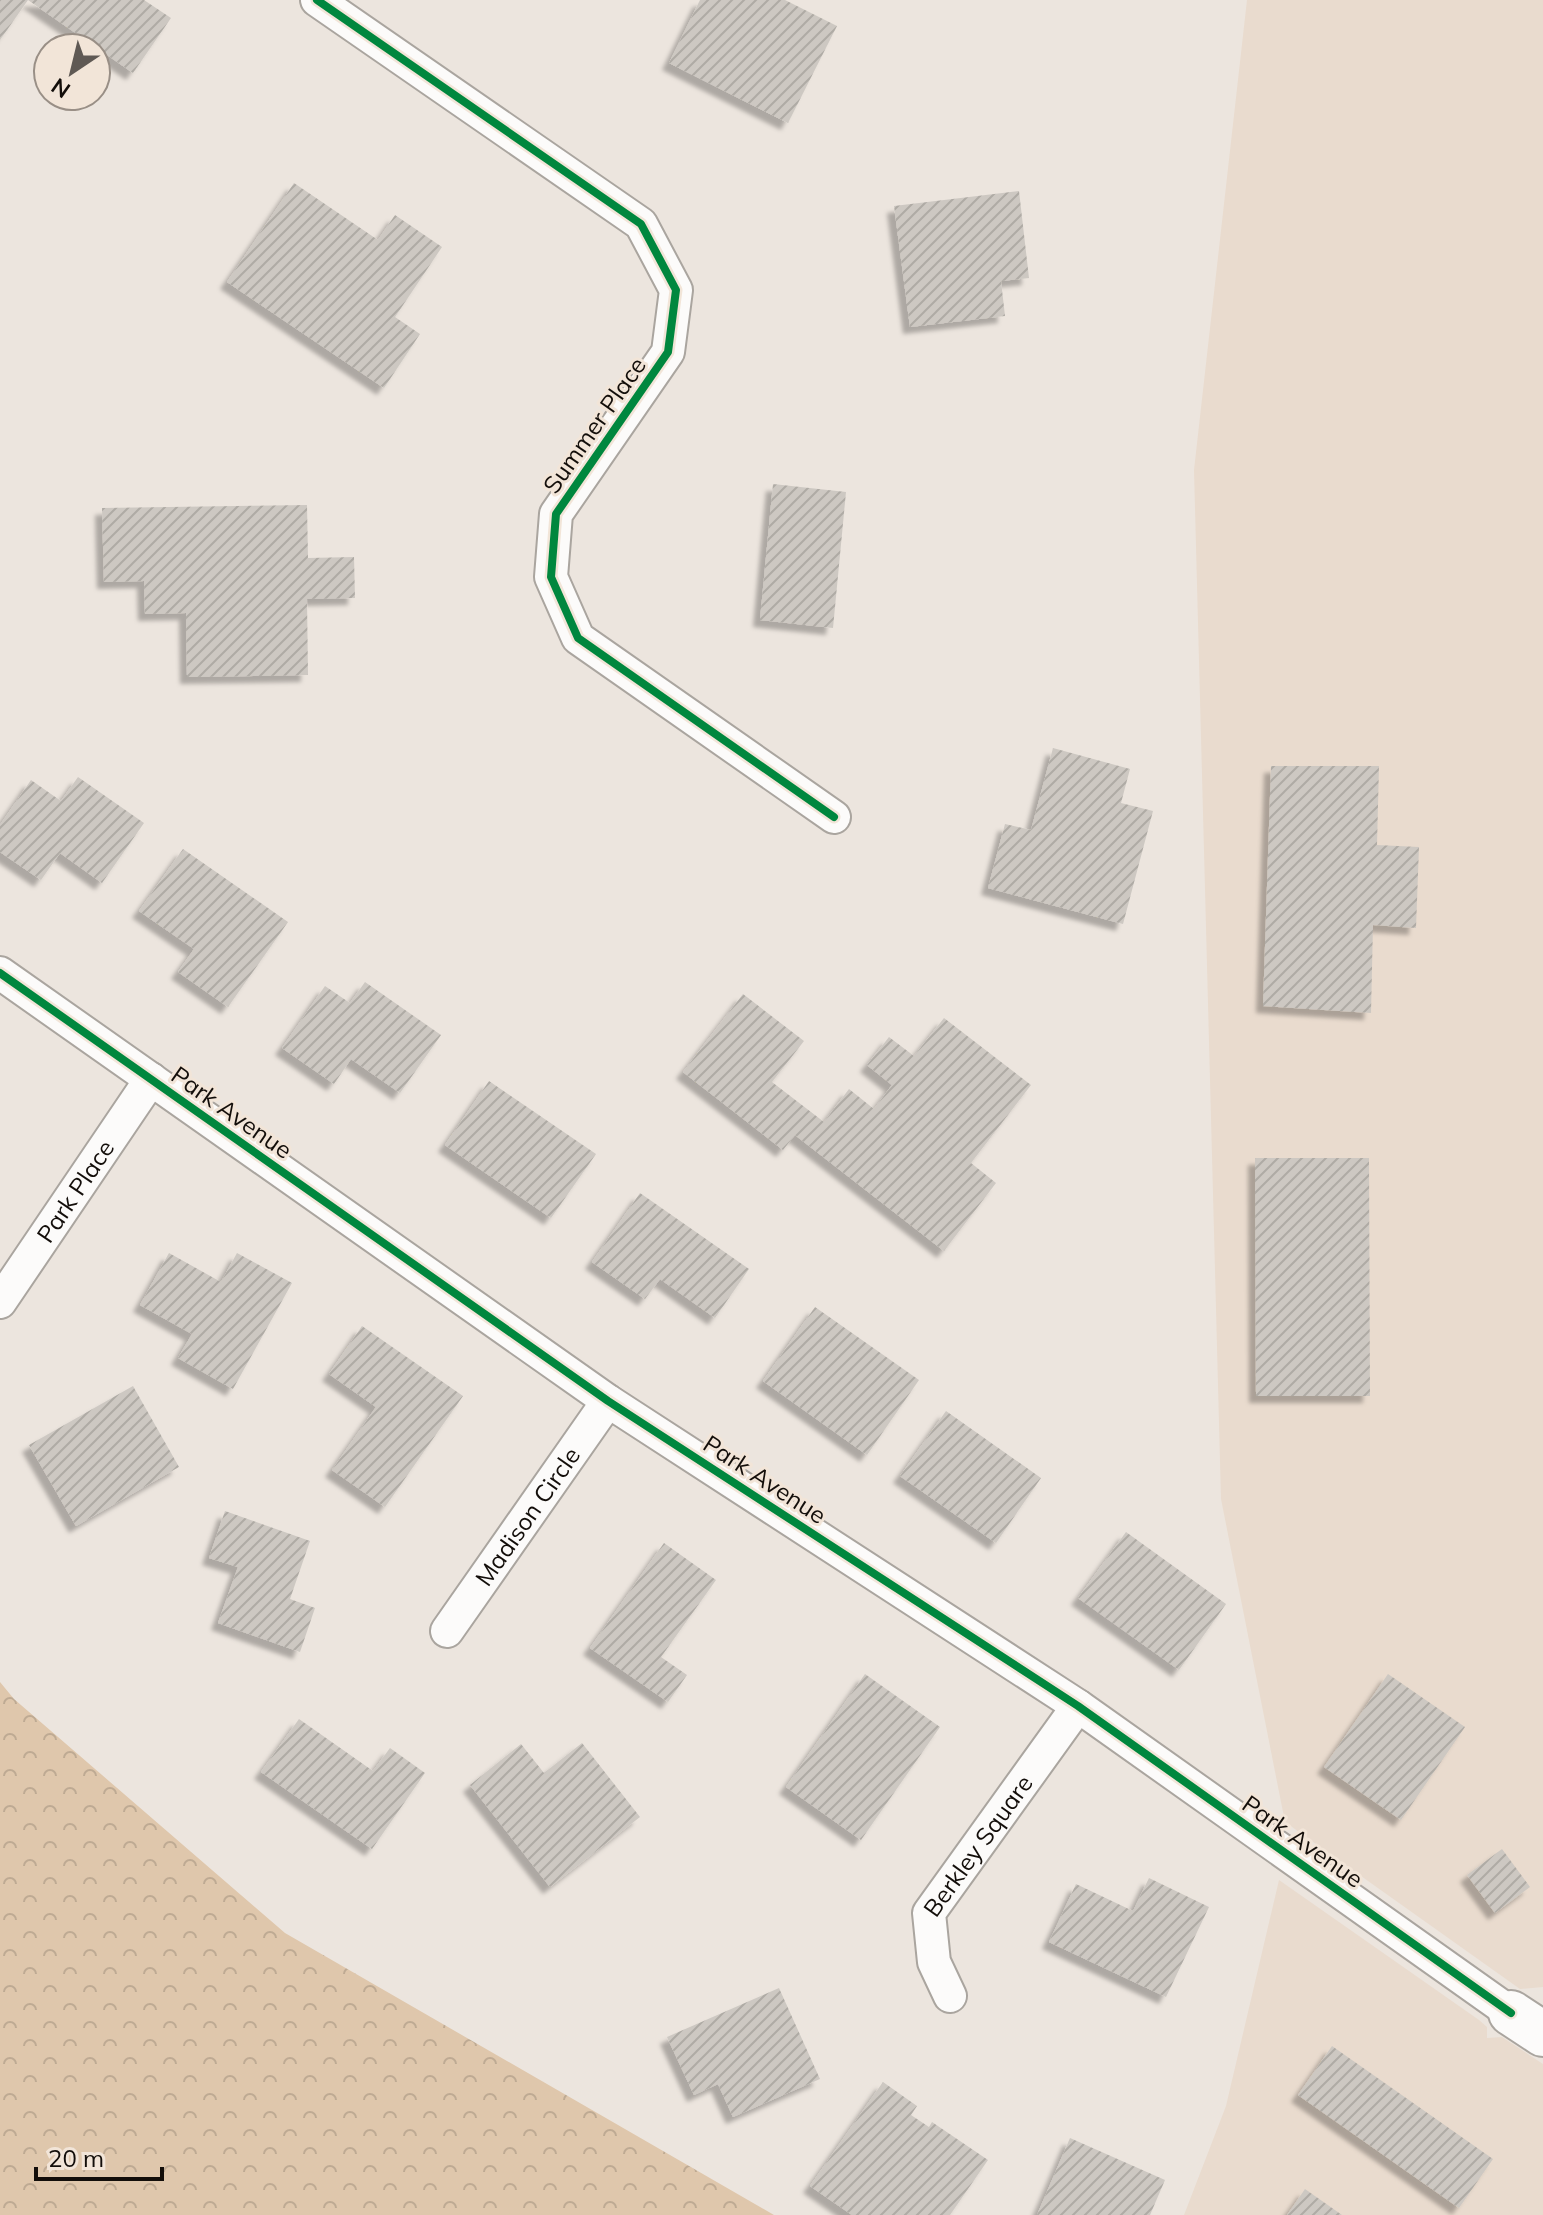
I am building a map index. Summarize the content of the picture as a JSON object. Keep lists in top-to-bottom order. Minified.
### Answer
{"streets":{"street":["Summer Place","Park Avenue","Park Place","Madison Circle","Berkley Square"]},"crossings":[["Park Avenue","Park Place"],["Park Avenue","Madison Circle"],["Park Avenue","Berkley Square"]],"scale_bar":"20 m","north":"bottom left"}
